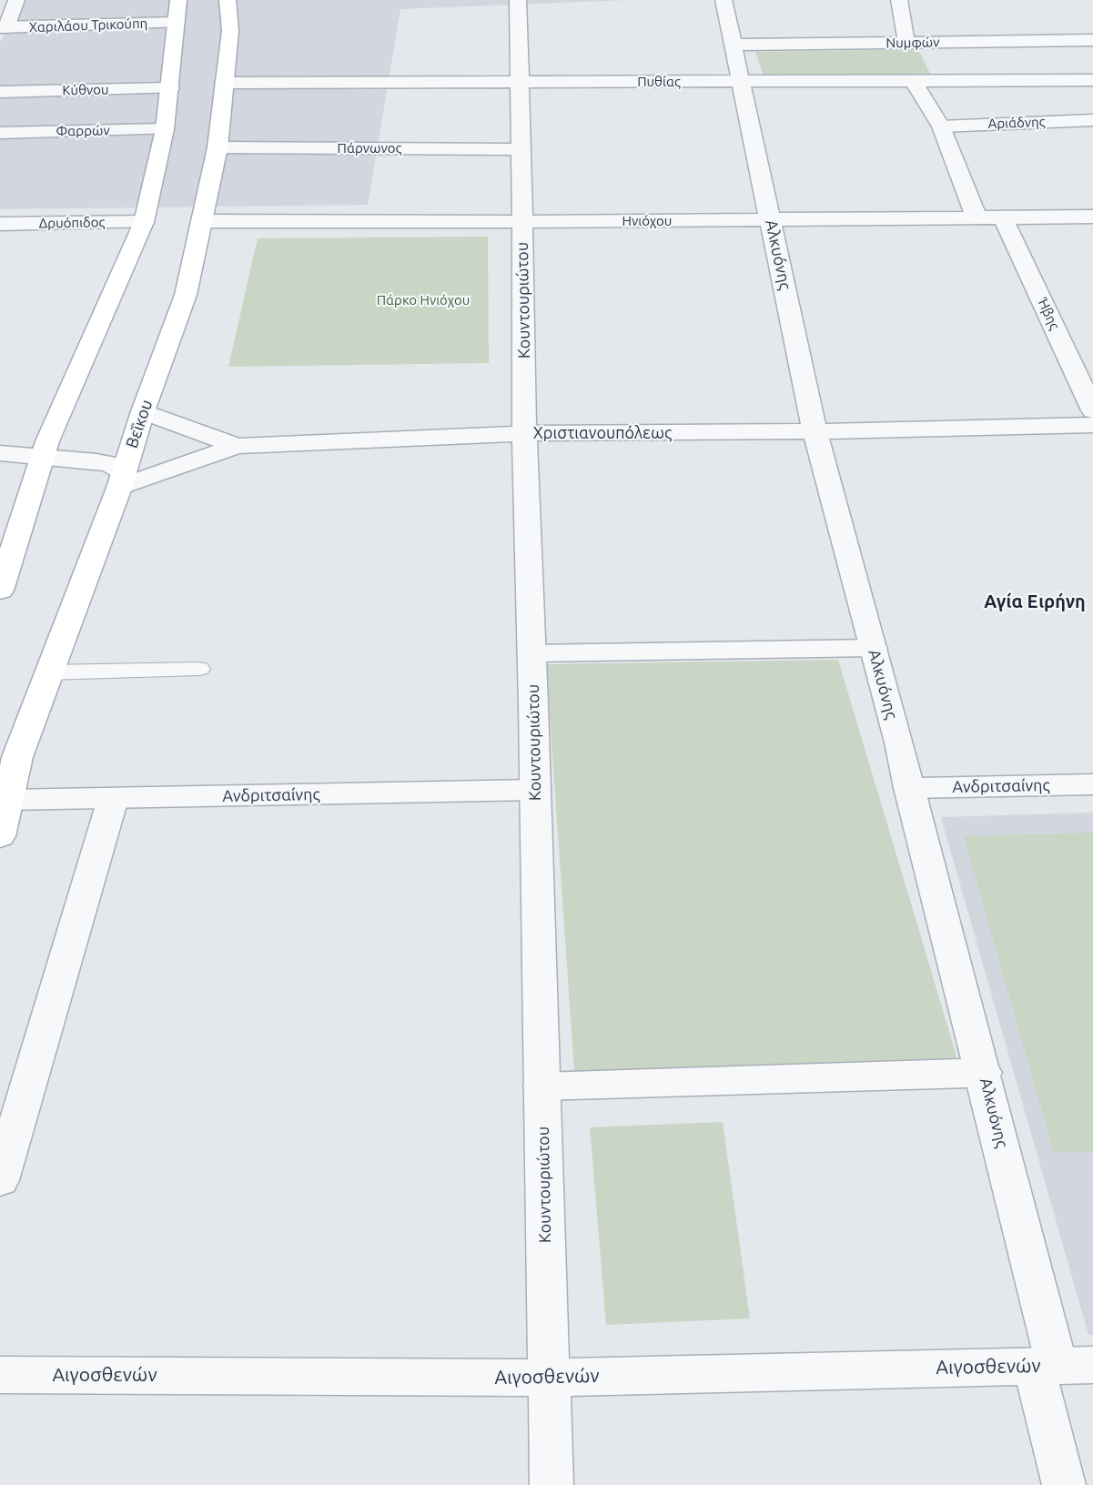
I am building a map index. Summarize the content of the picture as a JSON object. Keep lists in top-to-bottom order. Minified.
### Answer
{"streets":{"main road":["Βεΐκου"],"street":["Χαριλάου Τρικούπη","Νυμφών","Πυθίας","Κύθνου","Αριάδνης","Φαρρών","Πάρνωνος","Ηνιόχου","Δρυόπιδος","Αλκυόνης","Κουντουριώτου","Ήβης","Χριστιανουπόλεως","Ανδριτσαίνης","Αιγοσθενών"]},"crossings":[["Νυμφών","Αλκυόνης"],["Πυθίας","Αλκυόνης"],["Πυθίας","Κουντουριώτου"],["Πυθίας","Βεΐκου"],["Πάρνωνος","Κουντουριώτου"],["Πάρνωνος","Βεΐκου"],["Ηνιόχου","Αλκυόνης"],["Ηνιόχου","Κουντουριώτου"],["Ηνιόχου","Ήβης"],["Ηνιόχου","Βεΐκου"],["Αλκυόνης","Χριστιανουπόλεως"],["Αλκυόνης","Ανδριτσαίνης"],["Αλκυόνης","Αιγοσθενών"],["Κουντουριώτου","Χριστιανουπόλεως"],["Κουντουριώτου","Ανδριτσαίνης"],["Κουντουριώτου","Αιγοσθενών"],["Βεΐκου","Χριστιανουπόλεως"],["Βεΐκου","Ανδριτσαίνης"]],"districts":["Αγία Ειρήνη"],"parks":["Πάρκο Ηνιόχου"]}
